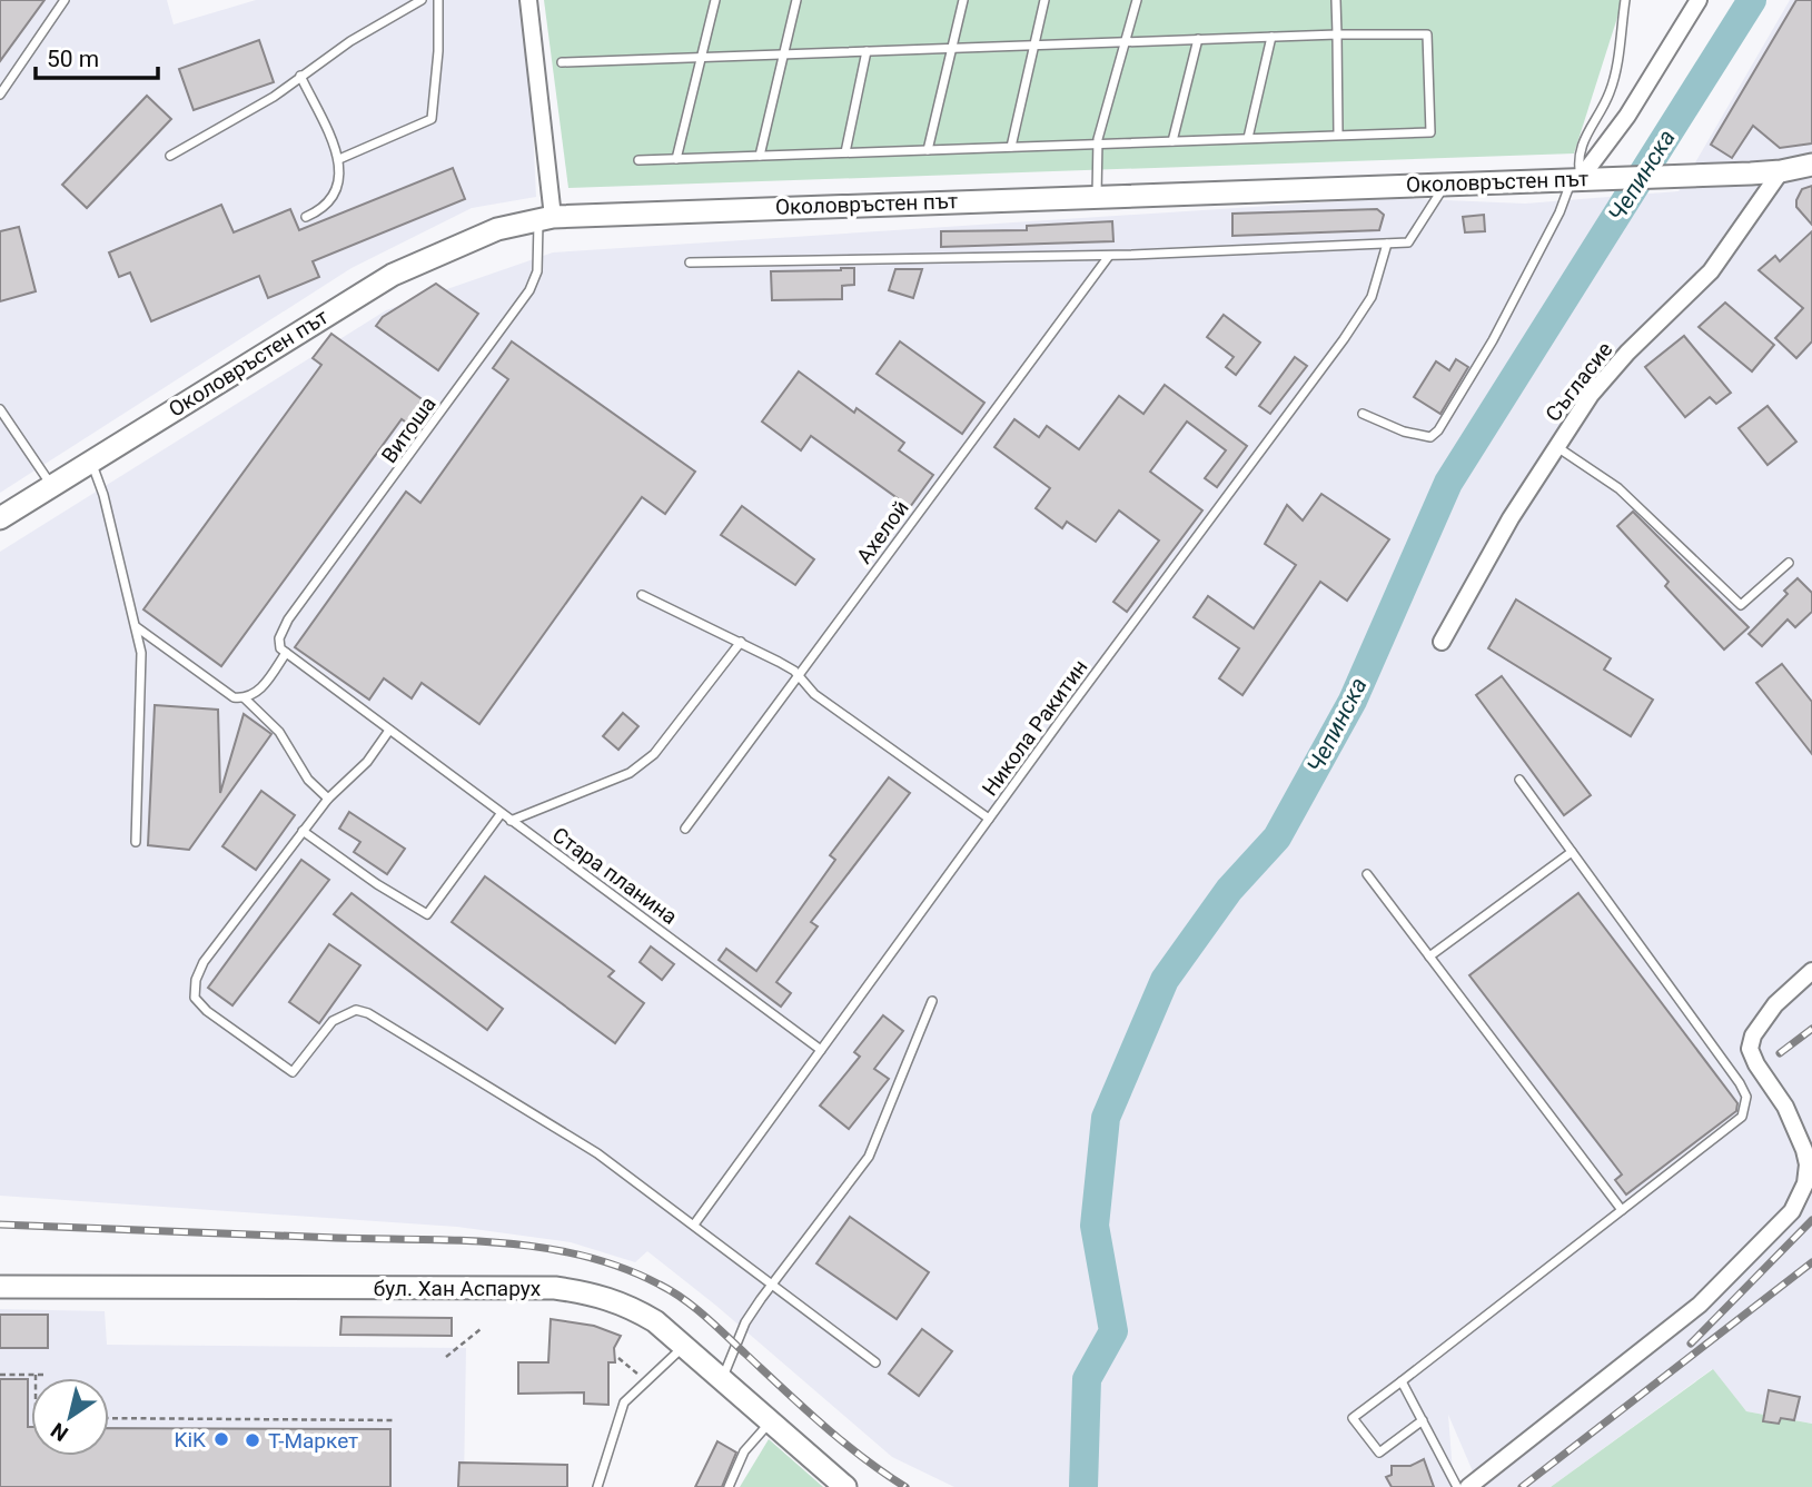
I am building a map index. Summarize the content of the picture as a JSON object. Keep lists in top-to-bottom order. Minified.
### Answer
{"streets":{"street":["Околовръстен път","Съгласие","бул. Хан Аспарух"],"lane":["Витоша","Ахелой","Никола Ракитин","Стара планина"]},"crossings":[["Околовръстен път","Съгласие"],["Околовръстен път","Витоша"],["Витоша","Стара планина"],["Никола Ракитин","Стара планина"]],"water":["Чепинска"],"places":["KiK","Т-Маркет"],"scale_bar":"50 m","north":"bottom left"}
